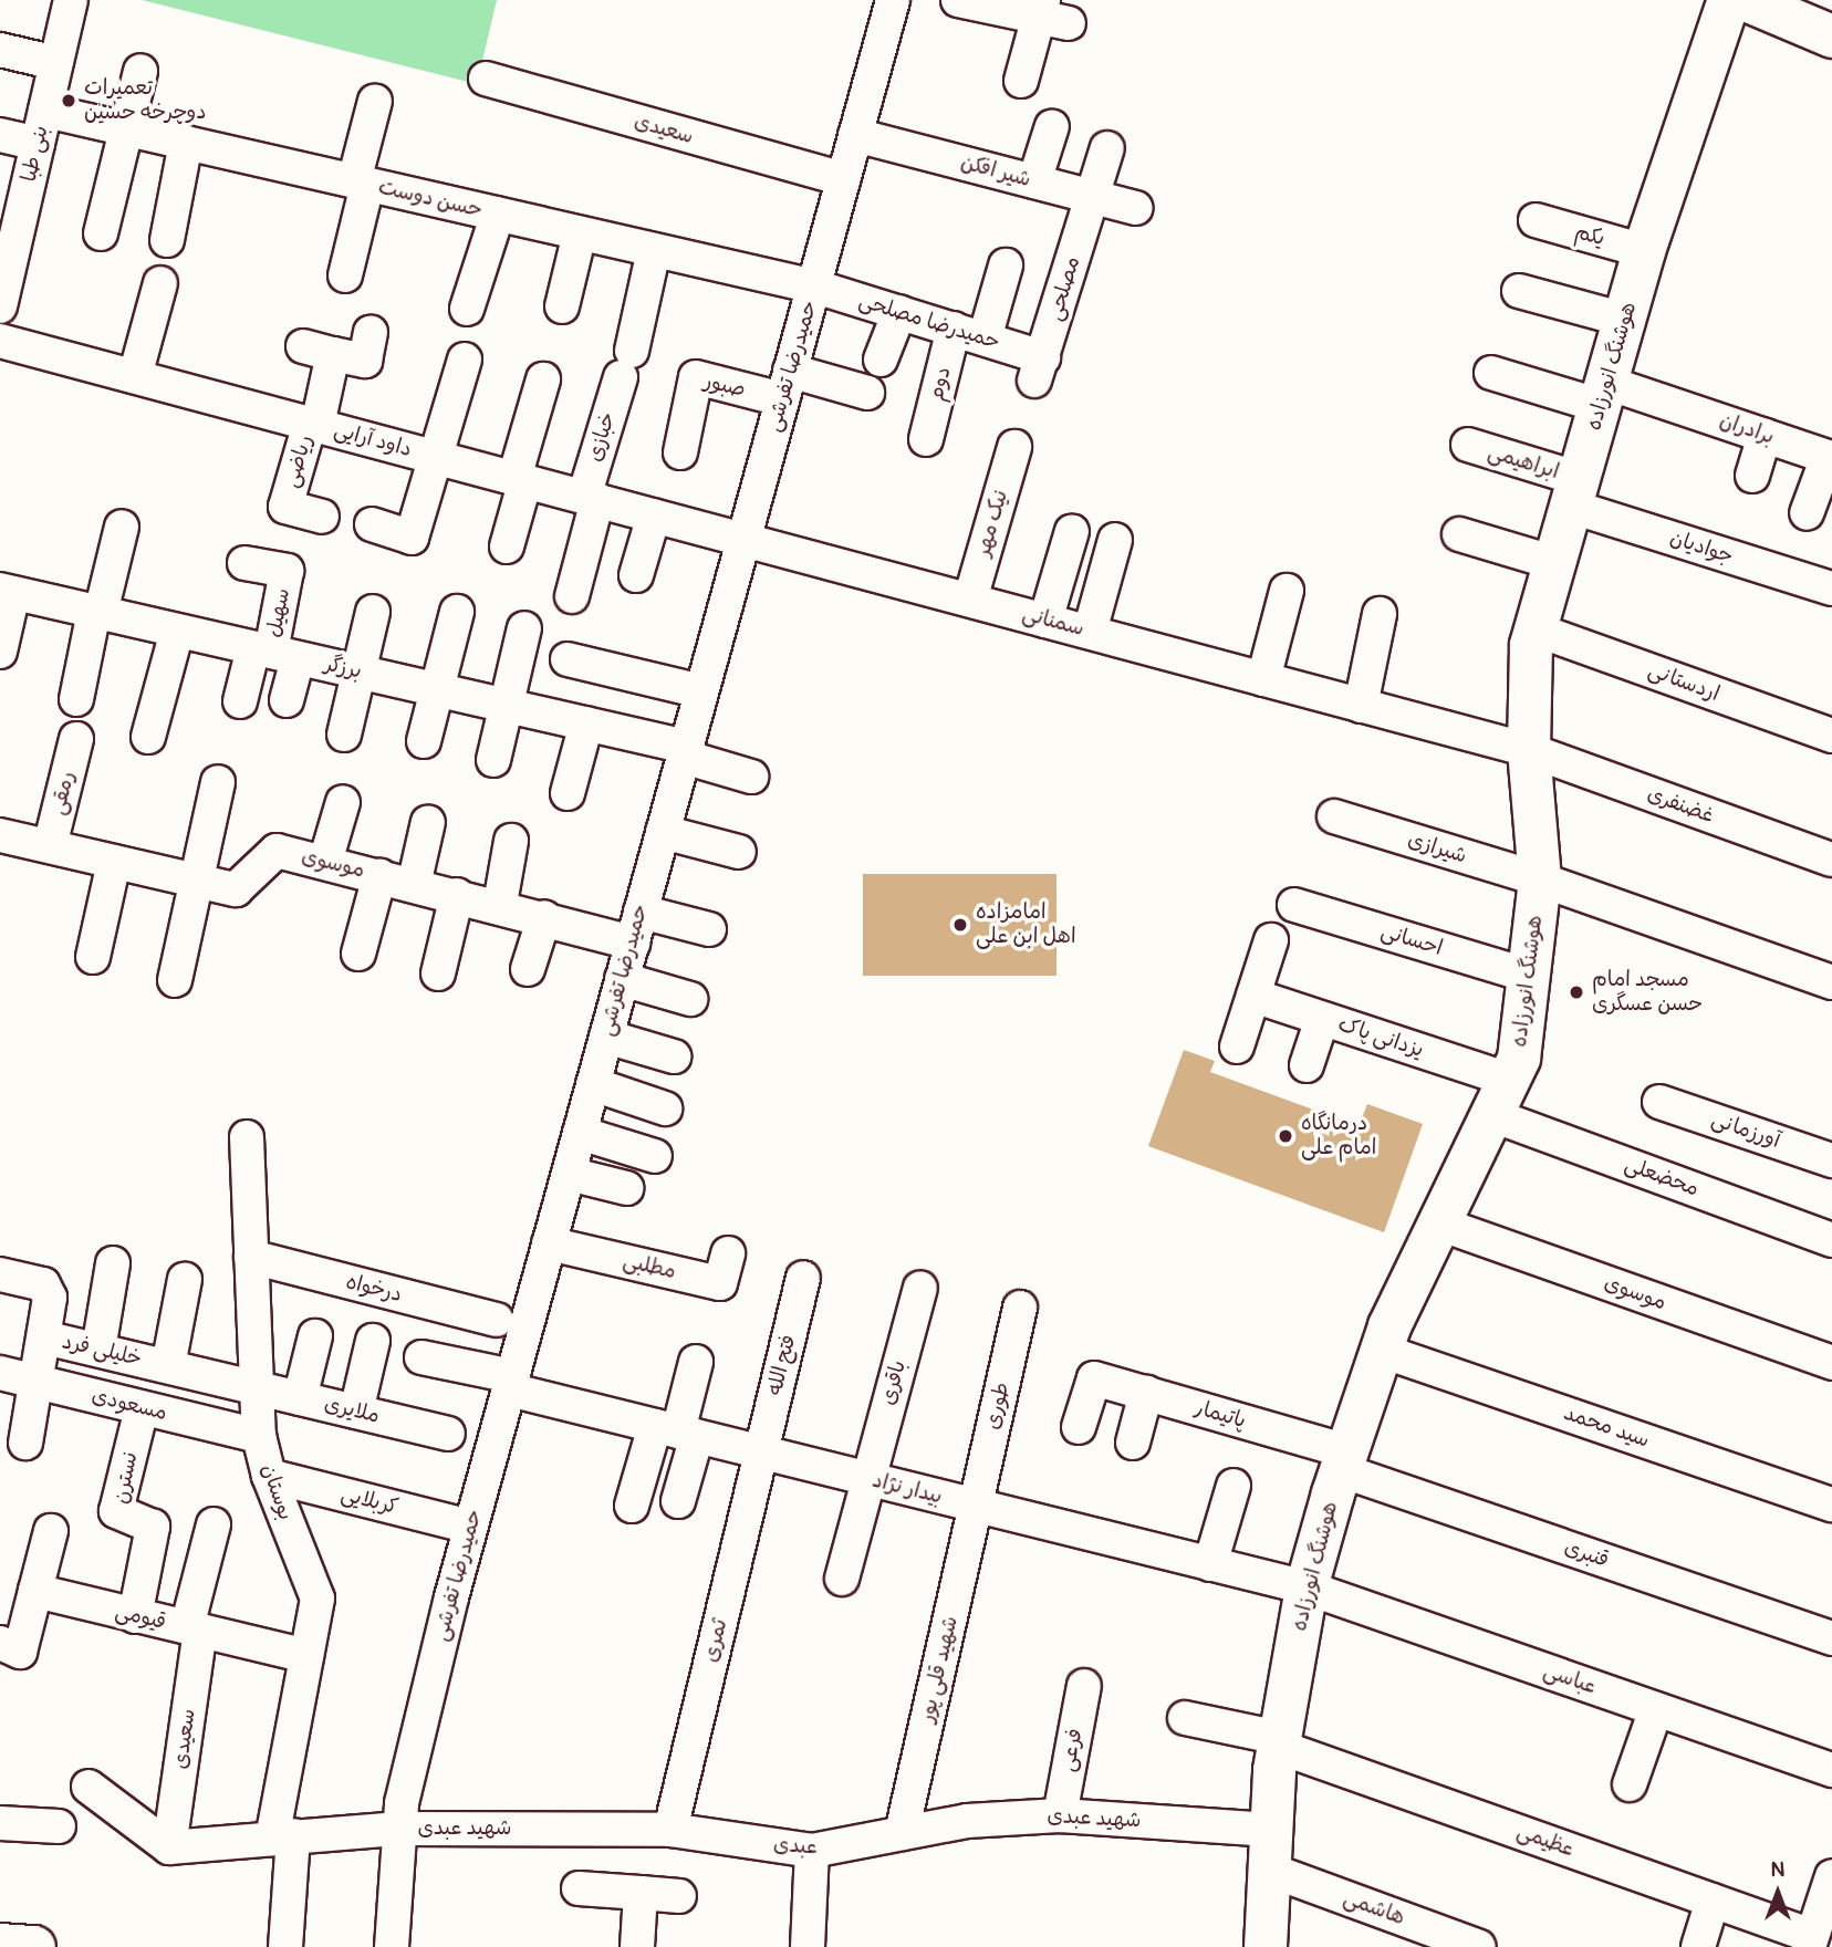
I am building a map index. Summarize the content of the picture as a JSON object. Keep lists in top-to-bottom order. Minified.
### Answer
{"streets":{"main road":["هوشنگ انورزاده"],"street":["سعیدی","بنی طبا","شیر افکن","حسن دوست","یکم","مصلحی","حمیدرضا مصلحی","حمیدرضا تفرشی","دوم","صبور","برادران","خبازی","داود آرایی","ریاضی","ابراهیمی","نیک مهر","جوادیان","سهیل","سمنانی","برزگر","اردستانی","رمقی","غضنفری","شیرازی","موسوی","احسانی","یزدانی پاک","آورزمانی","محضعلی","مطلبی","درخواه","خلیلی فرد","فتح الله","باقری","مسعودی","طوری","ملایری","پاتیمار","سید محمد","نسترن","بیدار نژاد","بوستان","کربلایی","قنبری","قیومی","ثمری","شهید قلی پور","عباسی","فرعی","شهید عبدی","عظیمی","عبدی","هاشمی"]},"crossings":[["سعیدی","حمیدرضا تفرشی"],["سعیدی","قیومی"],["بنی طبا","حسن دوست"],["شیر افکن","مصلحی"],["شیر افکن","حمیدرضا تفرشی"],["حسن دوست","حمیدرضا مصلحی"],["حسن دوست","حمیدرضا تفرشی"],["حسن دوست","خبازی"],["یکم","هوشنگ انورزاده"],["مصلحی","حمیدرضا مصلحی"],["حمیدرضا مصلحی","حمیدرضا تفرشی"],["حمیدرضا مصلحی","دوم"],["حمیدرضا تفرشی","صبور"],["حمیدرضا تفرشی","داود آرایی"],["حمیدرضا تفرشی","سمنانی"],["حمیدرضا تفرشی","برزگر"],["حمیدرضا تفرشی","موسوی"],["حمیدرضا تفرشی","مطلبی"],["حمیدرضا تفرشی","بیدار نژاد"],["حمیدرضا تفرشی","کربلایی"],["حمیدرضا تفرشی","شهید عبدی"],["هوشنگ انورزاده","برادران"],["هوشنگ انورزاده","ابراهیمی"],["هوشنگ انورزاده","جوادیان"],["هوشنگ انورزاده","سمنانی"],["هوشنگ انورزاده","اردستانی"],["هوشنگ انورزاده","غضنفری"],["هوشنگ انورزاده","شیرازی"],["هوشنگ انورزاده","موسوی"],["هوشنگ انورزاده","احسانی"],["هوشنگ انورزاده","یزدانی پاک"],["هوشنگ انورزاده","محضعلی"],["هوشنگ انورزاده","پاتیمار"],["هوشنگ انورزاده","سید محمد"],["هوشنگ انورزاده","بیدار نژاد"],["هوشنگ انورزاده","قنبری"],["هوشنگ انورزاده","عباسی"],["هوشنگ انورزاده","شهید عبدی"],["هوشنگ انورزاده","عظیمی"],["هوشنگ انورزاده","هاشمی"],["خبازی","داود آرایی"],["داود آرایی","ریاضی"],["داود آرایی","سمنانی"],["ابراهیمی","جوادیان"],["نیک مهر","سمنانی"],["سهیل","برزگر"],["سمنانی","غضنفری"],["رمقی","موسوی"],["یزدانی پاک","محضعلی"],["درخواه","بوستان"],["خلیلی فرد","ملایری"],["خلیلی فرد","بوستان"],["فتح الله","بیدار نژاد"],["فتح الله","ثمری"],["باقری","بیدار نژاد"],["مسعودی","نسترن"],["مسعودی","بوستان"],["طوری","بیدار نژاد"],["طوری","شهید قلی پور"],["ملایری","بوستان"],["پاتیمار","قنبری"],["نسترن","قیومی"],["بیدار نژاد","ثمری"],["بیدار نژاد","شهید قلی پور"],["بیدار نژاد","عباسی"],["بوستان","کربلایی"],["بوستان","قیومی"],["ثمری","شهید عبدی"],["ثمری","عبدی"],["شهید قلی پور","شهید عبدی"],["شهید قلی پور","عبدی"],["فرعی","شهید عبدی"],["شهید عبدی","عبدی"],["شهید عبدی","هاشمی"]],"places":["تعمیرات دوچرخه حسین","امامزاده اهل ابن علی","مسجد امام حسن عسگری","درمانگاه امام علی"],"north":"top"}
